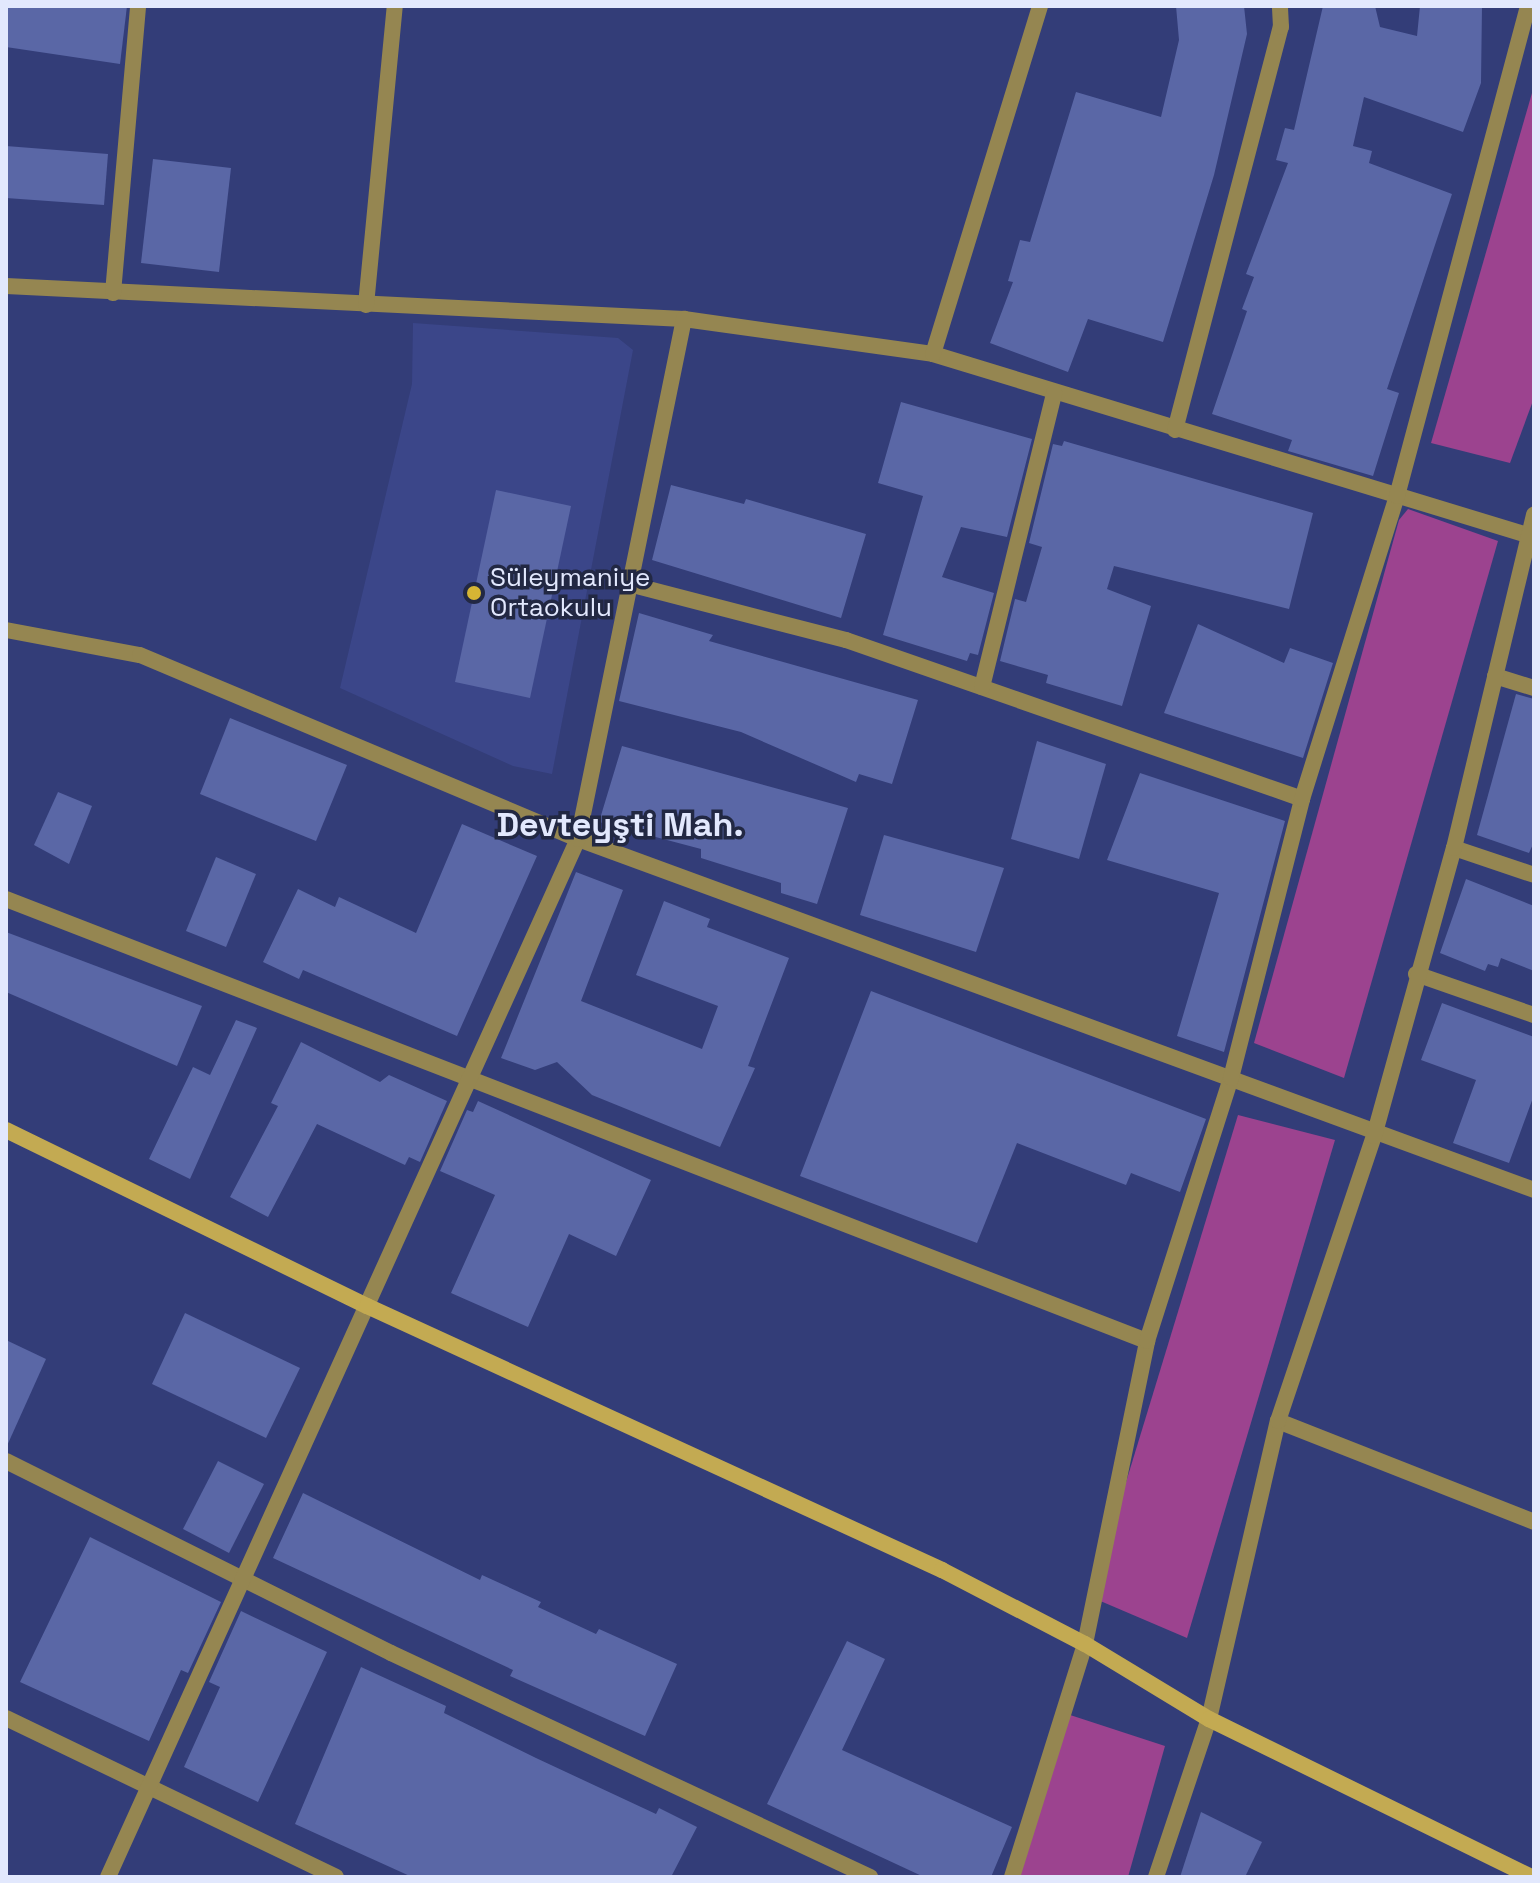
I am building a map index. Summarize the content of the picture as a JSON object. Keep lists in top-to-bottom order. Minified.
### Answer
{"districts":["Devteyşti Mah."],"places":["Süleymaniye Ortaokulu"]}
